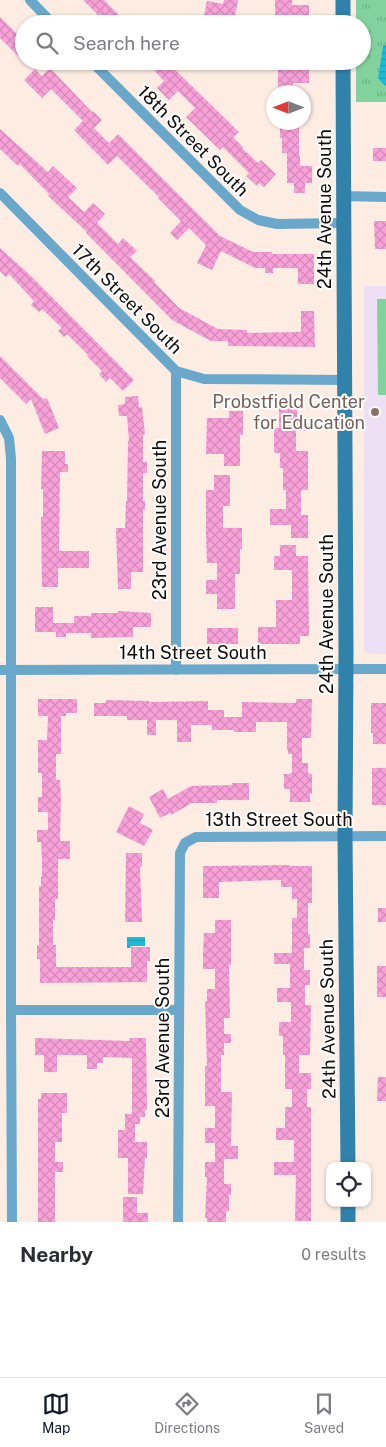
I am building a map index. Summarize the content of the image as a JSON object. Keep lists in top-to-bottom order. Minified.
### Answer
{"streets":{"street":["18th Street South","24th Avenue South","17th Street South","23rd Avenue South","14th Street South","13th Street South"]},"crossings":[["18th Street South","24th Avenue South"],["24th Avenue South","17th Street South"],["24th Avenue South","14th Street South"],["24th Avenue South","13th Street South"],["17th Street South","23rd Avenue South"],["23rd Avenue South","14th Street South"],["23rd Avenue South","13th Street South"]],"places":["Probstfield Center for Education"],"north":"left","page":{"search":"Search here","heading":["Nearby","0 results"],"nav":["Map","Directions","Saved"]}}
